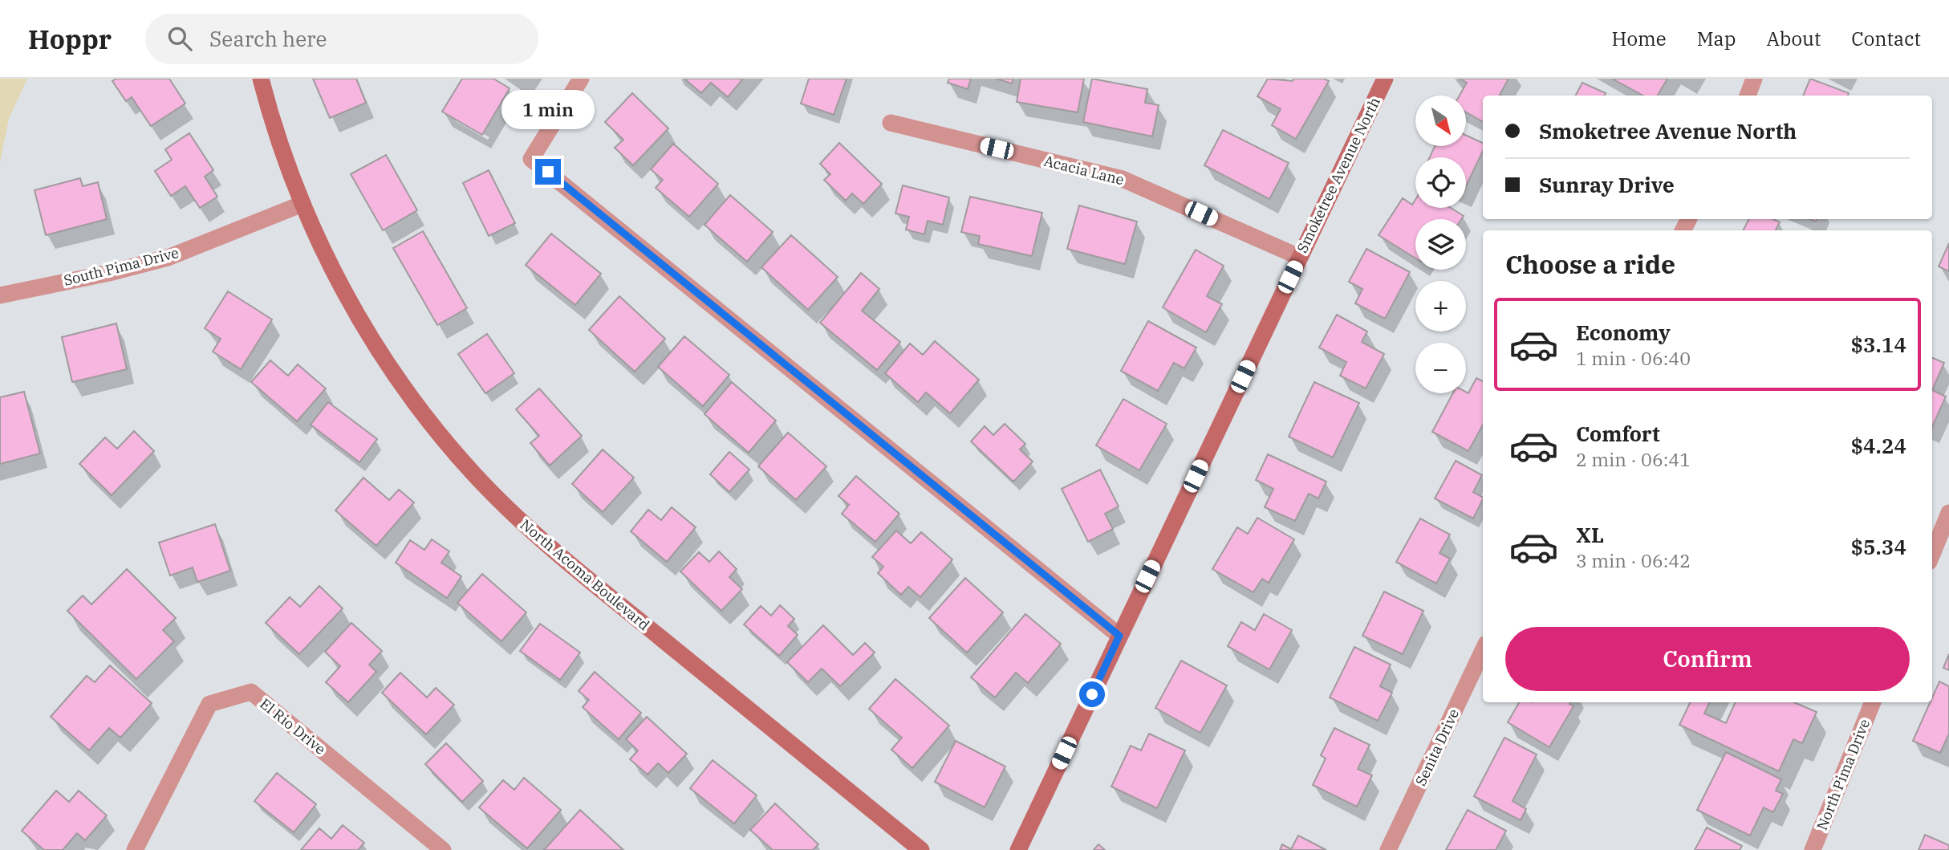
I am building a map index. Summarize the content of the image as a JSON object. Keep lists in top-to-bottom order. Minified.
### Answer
{"streets":{"main road":["Smoketree Avenue North","North Acoma Boulevard"],"street":["Acacia Lane","South Pima Drive","El Rio Drive","Senita Drive","North Pima Drive"]},"crossings":[["Acacia Lane","Smoketree Avenue North"],["South Pima Drive","North Acoma Boulevard"]],"north":"bottom right","page":{"header":"Hoppr","search":"Search here","nav":["Home","Map","About","Contact"],"bubble":"1 min","map_buttons":["+","−"],"banner":["Smoketree Avenue North","Sunray Drive"],"heading":"Choose a ride","list":[{"name":"Economy","note":"1 min · 06:40","value":"$3.14"},{"name":"Comfort","note":"2 min · 06:41","value":"$4.24"},{"name":"XL","note":"3 min · 06:42","value":"$5.34"}],"buttons":"Confirm"}}
